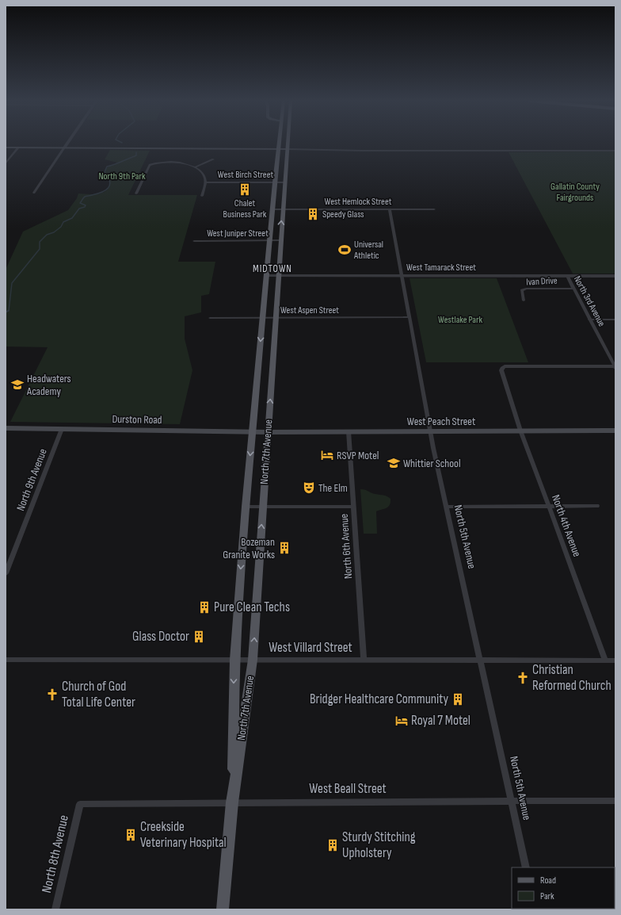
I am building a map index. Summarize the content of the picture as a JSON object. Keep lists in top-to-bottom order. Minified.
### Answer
{"streets":{"main road":["Durston Road","West Peach Street","North 7th Avenue"],"street":["West Birch Street","West Hemlock Street","West Juniper Street","West Tamarack Street","Ivan Drive","North 3rd Avenue","West Aspen Street","North 9th Avenue","North 4th Avenue","North 5th Avenue","North 6th Avenue","West Villard Street","West Beall Street","North 8th Avenue"]},"crossings":[["West Birch Street","North 7th Avenue"],["West Hemlock Street","North 7th Avenue"],["West Hemlock Street","North 5th Avenue"],["West Juniper Street","North 7th Avenue"],["West Tamarack Street","North 3rd Avenue"],["West Tamarack Street","North 7th Avenue"],["West Tamarack Street","North 5th Avenue"],["Ivan Drive","North 3rd Avenue"],["North 3rd Avenue","North 4th Avenue"],["West Aspen Street","North 7th Avenue"],["West Aspen Street","North 5th Avenue"],["Durston Road","West Peach Street"],["Durston Road","North 7th Avenue"],["Durston Road","North 9th Avenue"],["West Peach Street","North 7th Avenue"],["West Peach Street","North 4th Avenue"],["West Peach Street","North 5th Avenue"],["West Peach Street","North 6th Avenue"],["North 7th Avenue","West Villard Street"],["North 7th Avenue","West Beall Street"],["North 4th Avenue","West Villard Street"],["North 5th Avenue","West Villard Street"],["North 5th Avenue","West Beall Street"],["North 6th Avenue","West Villard Street"],["West Beall Street","North 8th Avenue"]],"districts":["MIDTOWN"],"parks":["North 9th Park","Gallatin County Fairgrounds","Westlake Park"],"places":{"building":["Chalet Business Park","Speedy Glass","Bozeman Granite Works","Pure Clean Techs","Glass Doctor","Bridger Healthcare Community","Creekside Veterinary Hospital","Sturdy Stitching Upholstery"],"sports":["Universal Athletic"],"school or university":["Headwaters Academy","Whittier School"],"hotel":["RSVP Motel","Royal 7 Motel"],"theatre":["The Elm"],"church":["Christian Reformed Church","Church of God Total Life Center"]},"legend":["Road","Park"]}
